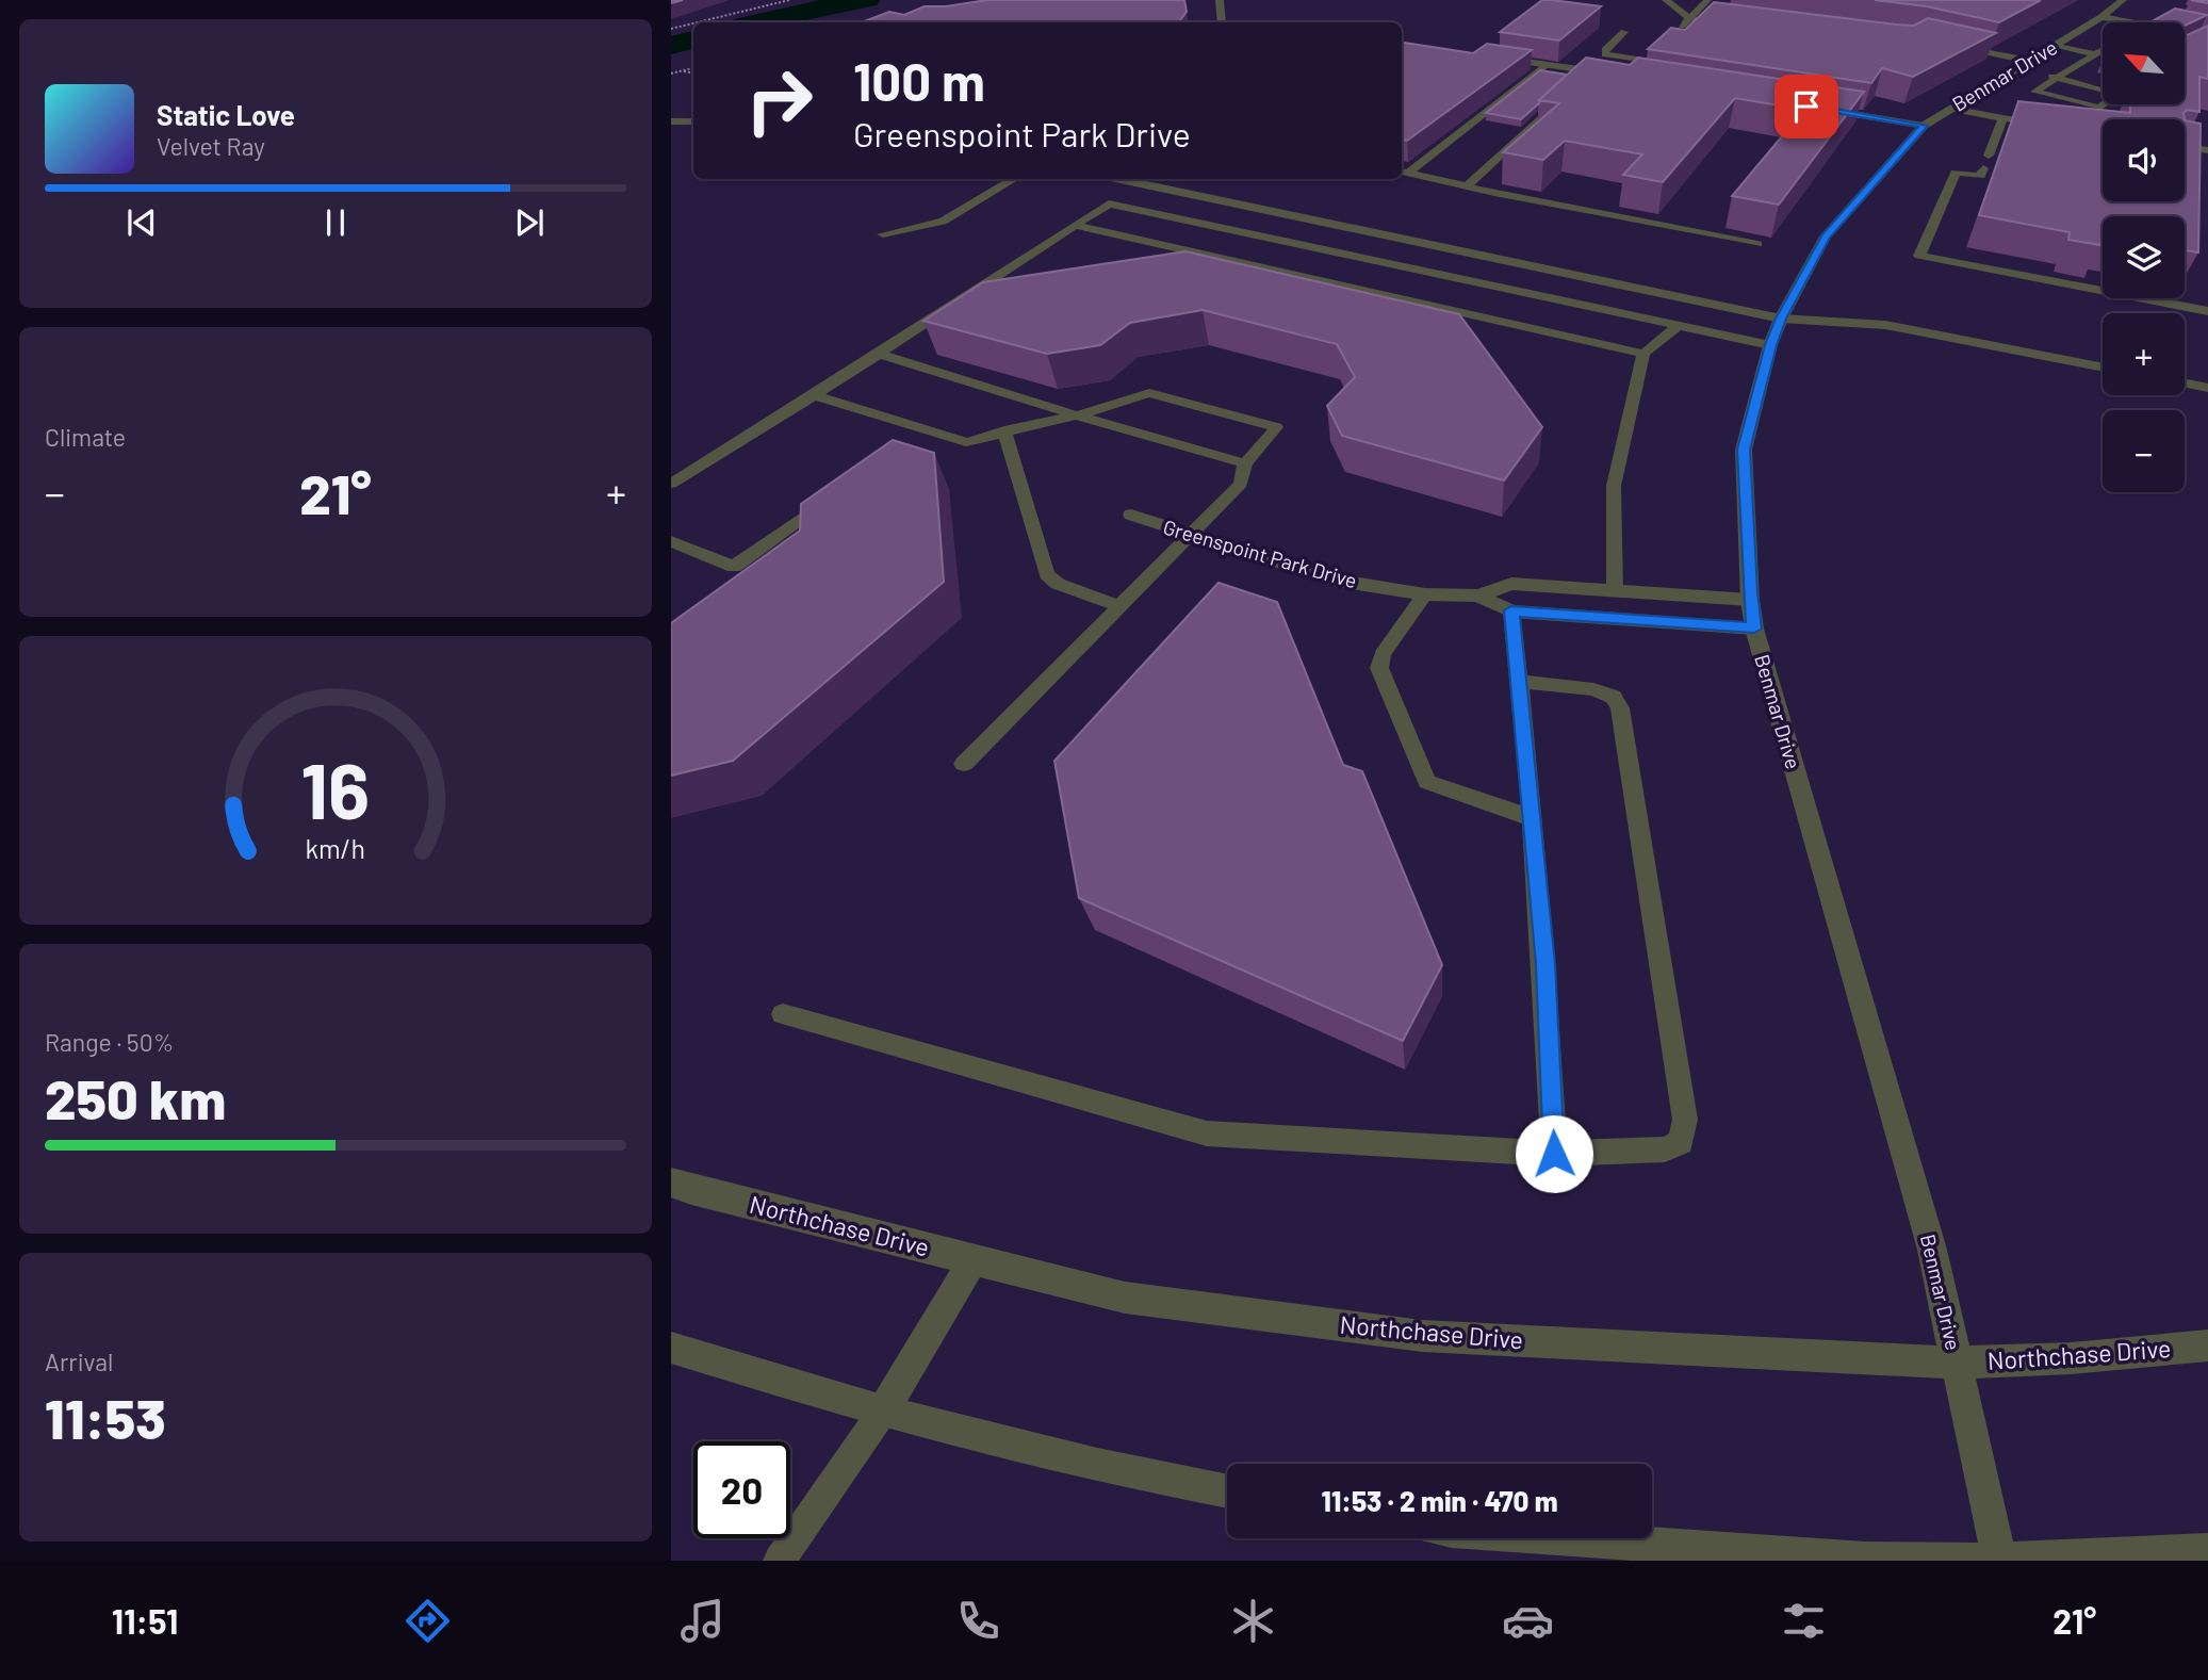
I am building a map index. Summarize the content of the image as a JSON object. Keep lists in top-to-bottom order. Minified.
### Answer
{"streets":{"street":["Benmar Drive","Greenspoint Park Drive","Northchase Drive"]},"crossings":[["Benmar Drive","Greenspoint Park Drive"],["Benmar Drive","Northchase Drive"]],"north":"top left","page":{"map_buttons":["+","−"],"turn":["100 m","Greenspoint Park Drive"],"song":["Static Love","Velvet Ray"],"tile":["Climate",["Range · 50%","250 km"],["Arrival","11:53"]],"heat":["−","21°","+"],"limit":"20","trip":"11:53 · 2 min · 470 m","tabs":["11:51","21°"],"gauge":["16","km/h"]}}
